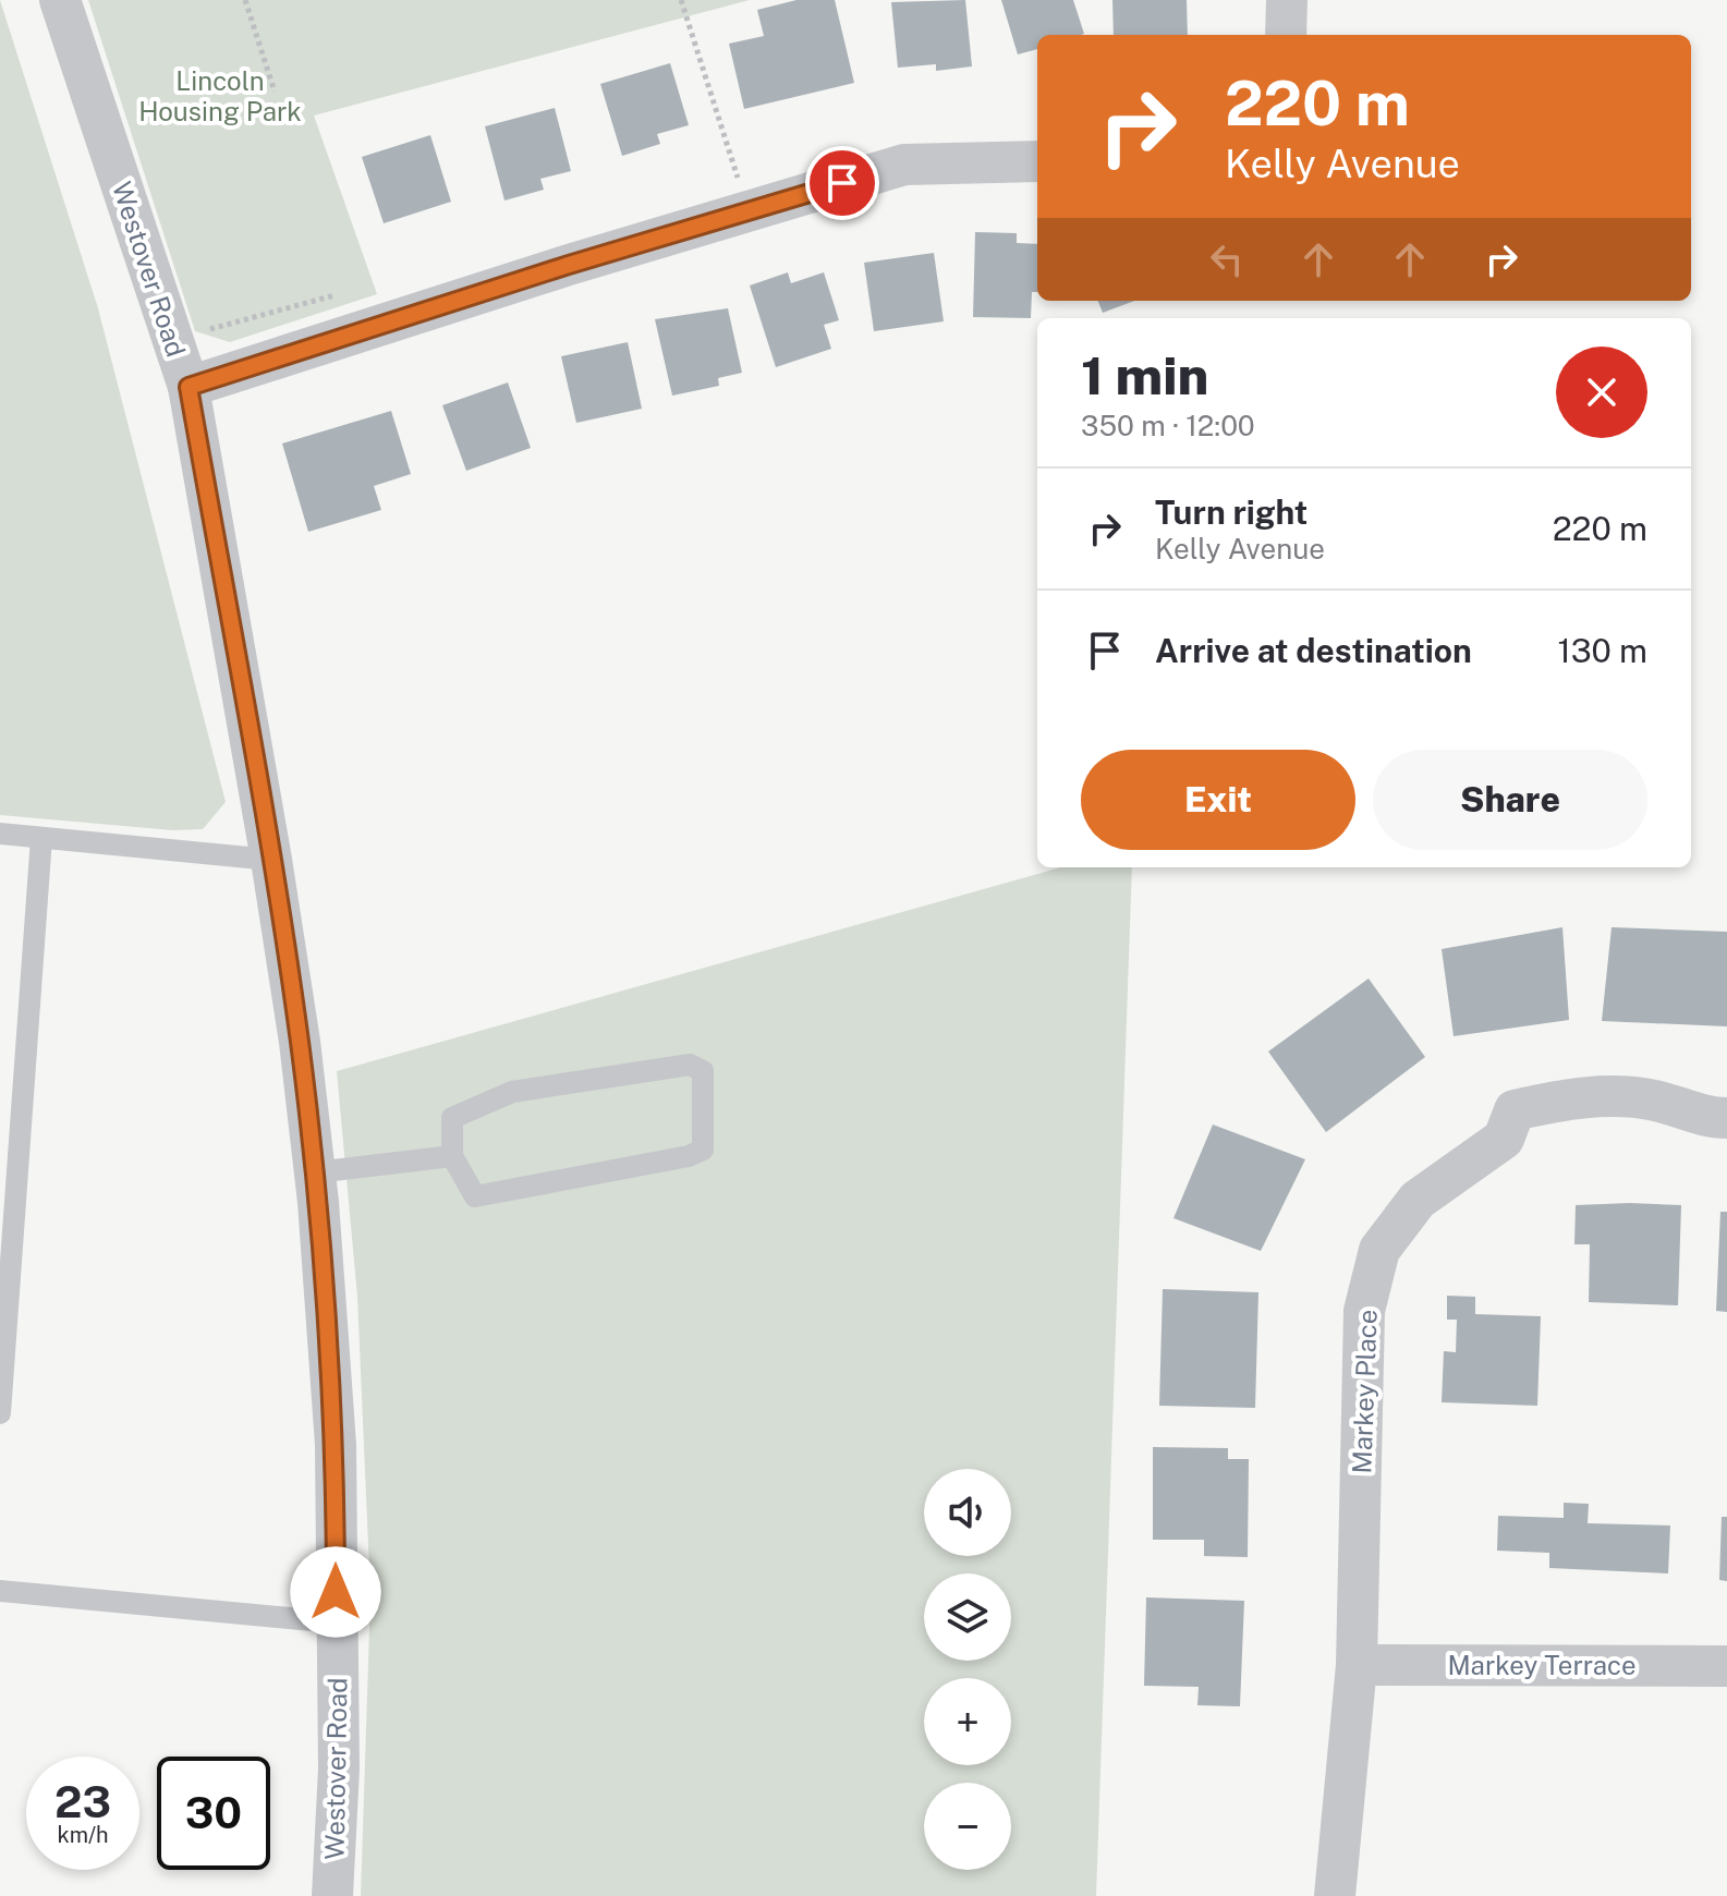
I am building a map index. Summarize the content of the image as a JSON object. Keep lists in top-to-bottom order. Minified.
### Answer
{"streets":{"street":["Westover Road","Markey Place","Markey Terrace"]},"crossings":[["Markey Place","Markey Terrace"]],"parks":["Lincoln Housing Park"],"page":{"turn":["220 m","Kelly Avenue"],"heading":["1 min","350 m · 12:00"],"list":[{"name":"Turn right","note":"Kelly Avenue","value":"220 m"},{"name":"Arrive at destination","value":"130 m"}],"buttons":["Exit","Share"],"map_buttons":["+","−"],"speed":"23 km/h","limit":"30"}}
